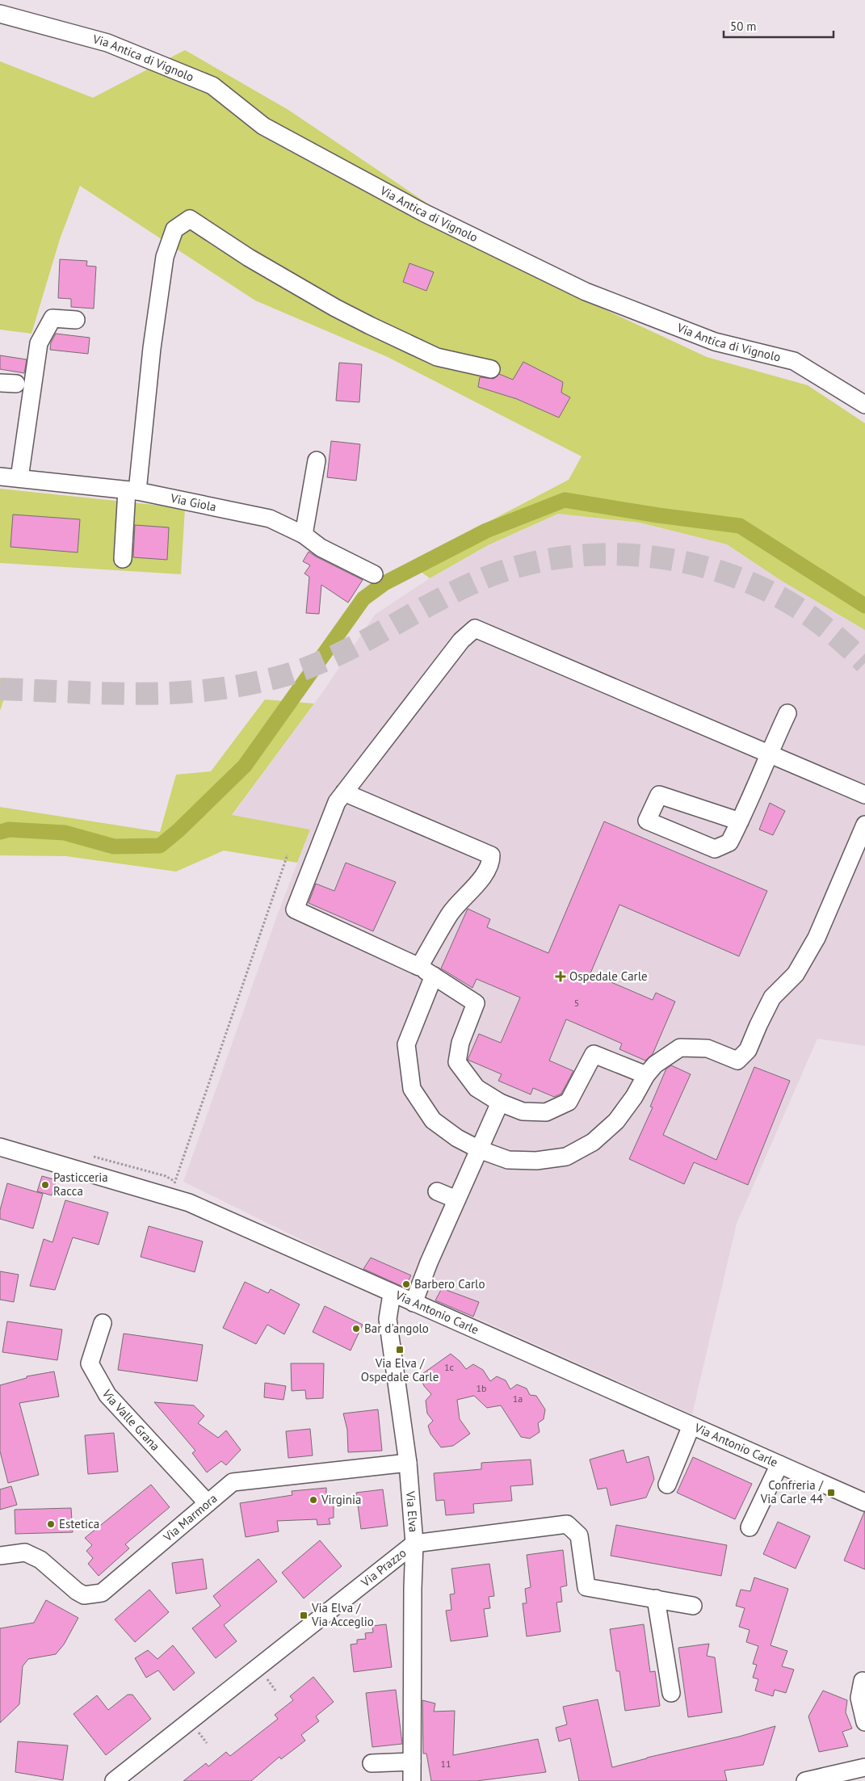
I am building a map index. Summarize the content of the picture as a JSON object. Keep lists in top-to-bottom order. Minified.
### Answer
{"streets":{"street":["Via Antica di Vignolo","Via Giola","Via Antonio Carle","Via Valle Grana","Via Elva","Via Marmora","Via Prazzo"]},"crossings":[["Via Antonio Carle","Via Elva"],["Via Valle Grana","Via Marmora"],["Via Elva","Via Marmora"],["Via Elva","Via Prazzo"]],"places":{"health":["Ospedale Carle"],"other":["Pasticceria Racca","Barbero Carlo","Bar d'angolo","Virginia","Estetica"],"transit":["Via Elva / Ospedale Carle","Confreria / Via Carle 44","Via Elva / Via Acceglio"]},"house_numbers":["5","1c","1b","1a","11"],"scale_bar":"50 m"}
